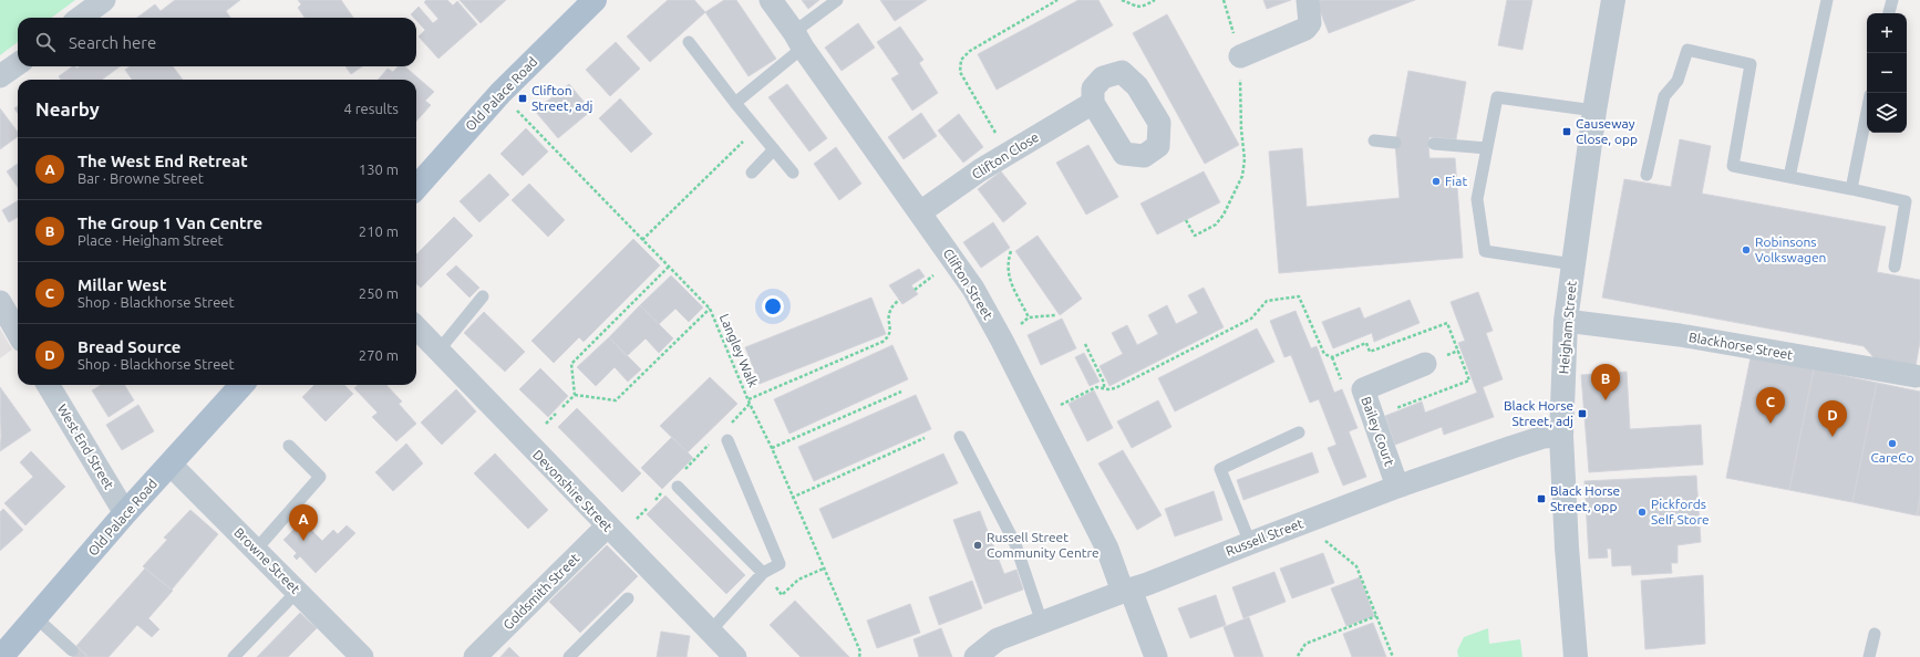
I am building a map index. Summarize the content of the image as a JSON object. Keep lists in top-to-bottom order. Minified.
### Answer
{"streets":{"main road":["Old Palace Road"],"street":["Clifton Close","Clifton Street","Heigham Street","Blackhorse Street","Bailey Court","West End Street","Devonshire Street","Russell Street","Browne Street","Goldsmith Street"],"path":["Langley Walk"]},"crossings":[["Old Palace Road","Langley Walk"],["Old Palace Road","West End Street"],["Old Palace Road","Browne Street"],["Clifton Close","Clifton Street"],["Clifton Street","Russell Street"],["Heigham Street","Blackhorse Street"],["Heigham Street","Russell Street"],["Bailey Court","Russell Street"],["Devonshire Street","Goldsmith Street"]],"places":{"transit":["Clifton Street, adj","Causeway Close, opp","Black Horse Street, adj","Black Horse Street, opp"],"other":["Fiat","Robinsons Volkswagen","CareCo","Pickfords Self Store","Russell Street Community Centre"]},"page":{"map_buttons":["+","−"],"search":"Search here","heading":["Nearby","4 results"],"list":[{"mark":"A","name":"The West End Retreat","note":"Bar · Browne Street","value":"130 m"},{"mark":"B","name":"The Group 1 Van Centre","note":"Place · Heigham Street","value":"210 m"},{"mark":"C","name":"Millar West","note":"Shop · Blackhorse Street","value":"250 m"},{"mark":"D","name":"Bread Source","note":"Shop · Blackhorse Street","value":"270 m"}],"pins":["B","C","D","A"]}}
